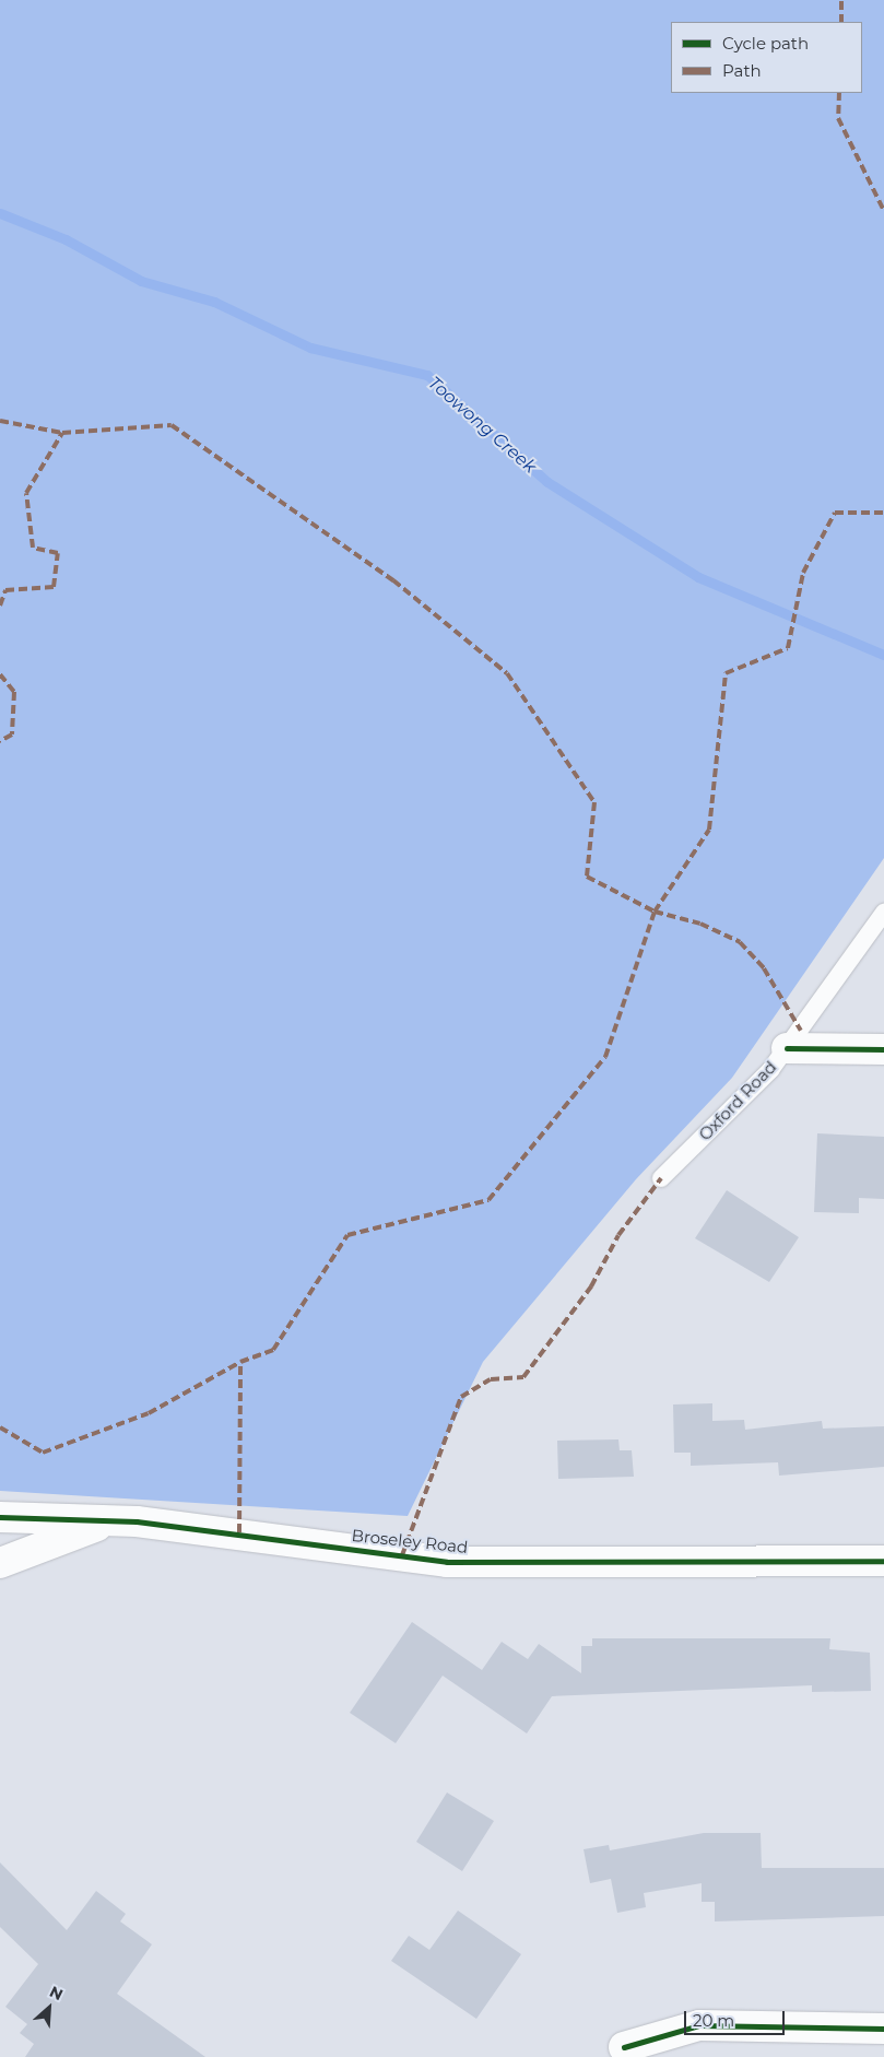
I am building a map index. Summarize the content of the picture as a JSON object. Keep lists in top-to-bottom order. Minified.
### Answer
{"streets":{"street":["Broseley Road"],"lane":["Oxford Road"]},"water":["Toowong Creek"],"legend":["Cycle path","Path"],"scale_bar":"20 m","north":"top right"}
